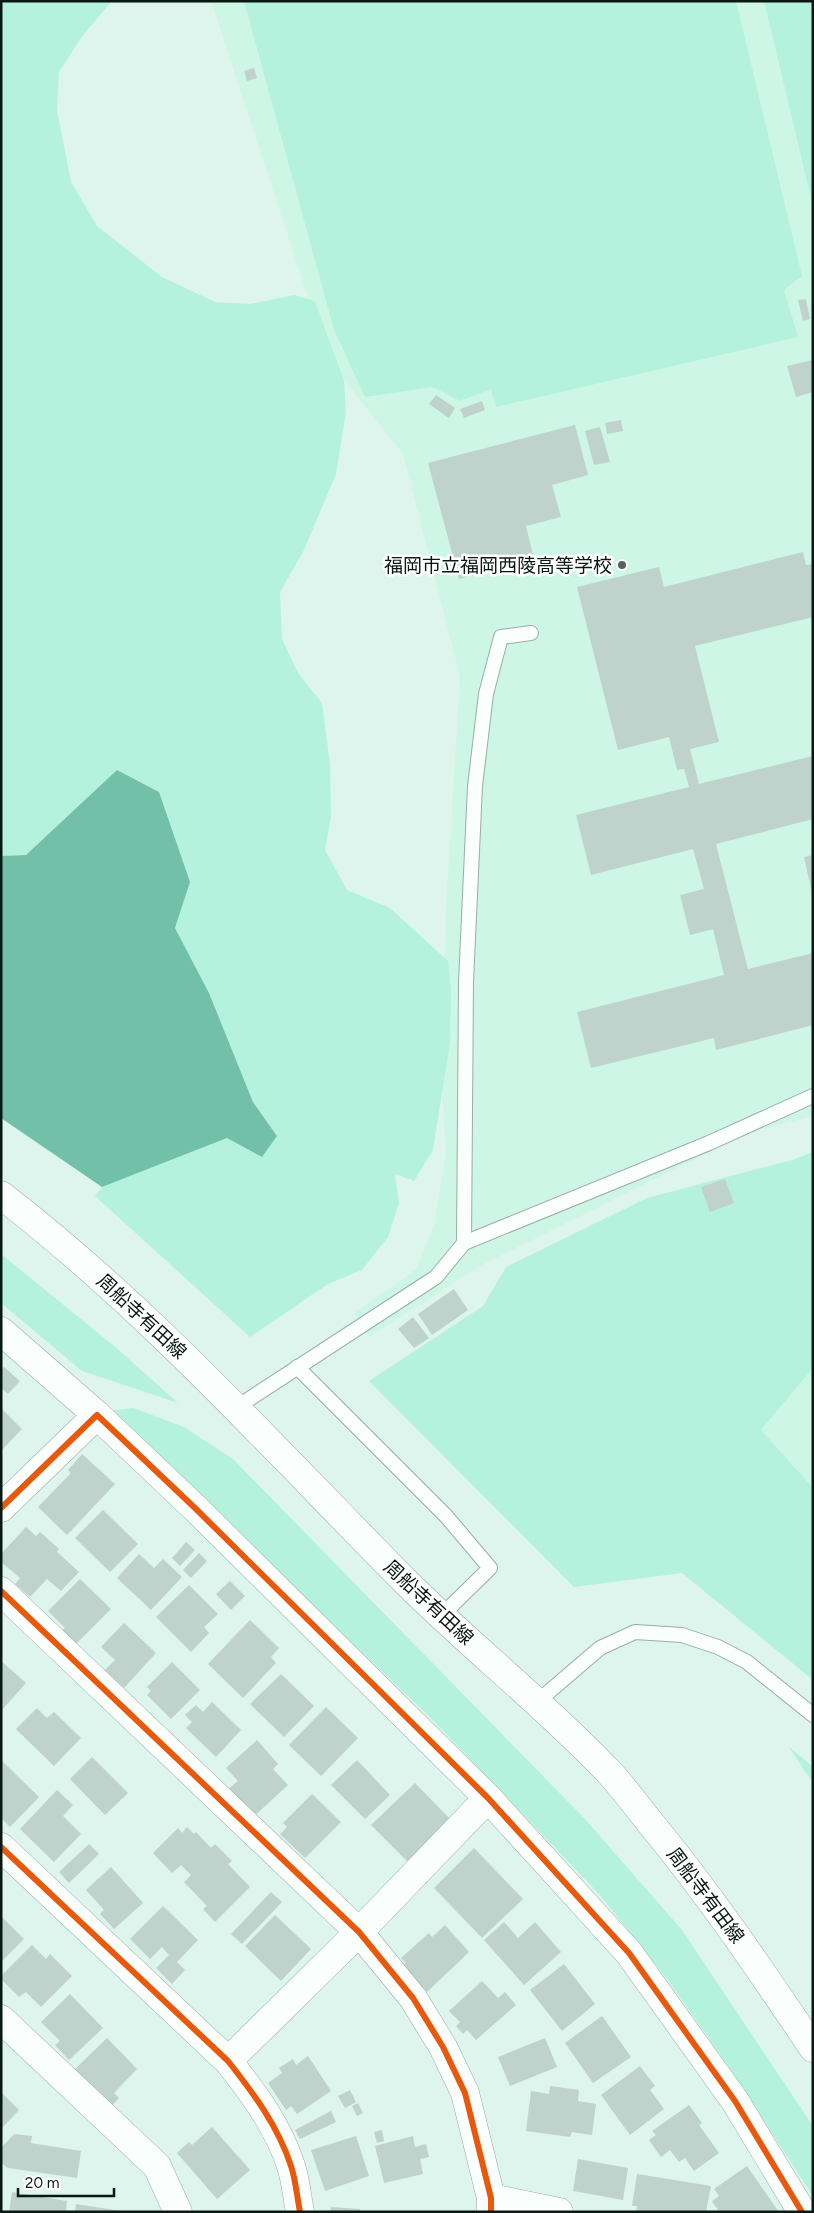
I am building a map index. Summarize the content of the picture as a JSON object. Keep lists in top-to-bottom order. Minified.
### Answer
{"streets":{"street":["周船寺有田線"]},"places":["福岡市立福岡西陵高等学校"],"scale_bar":"20 m"}
